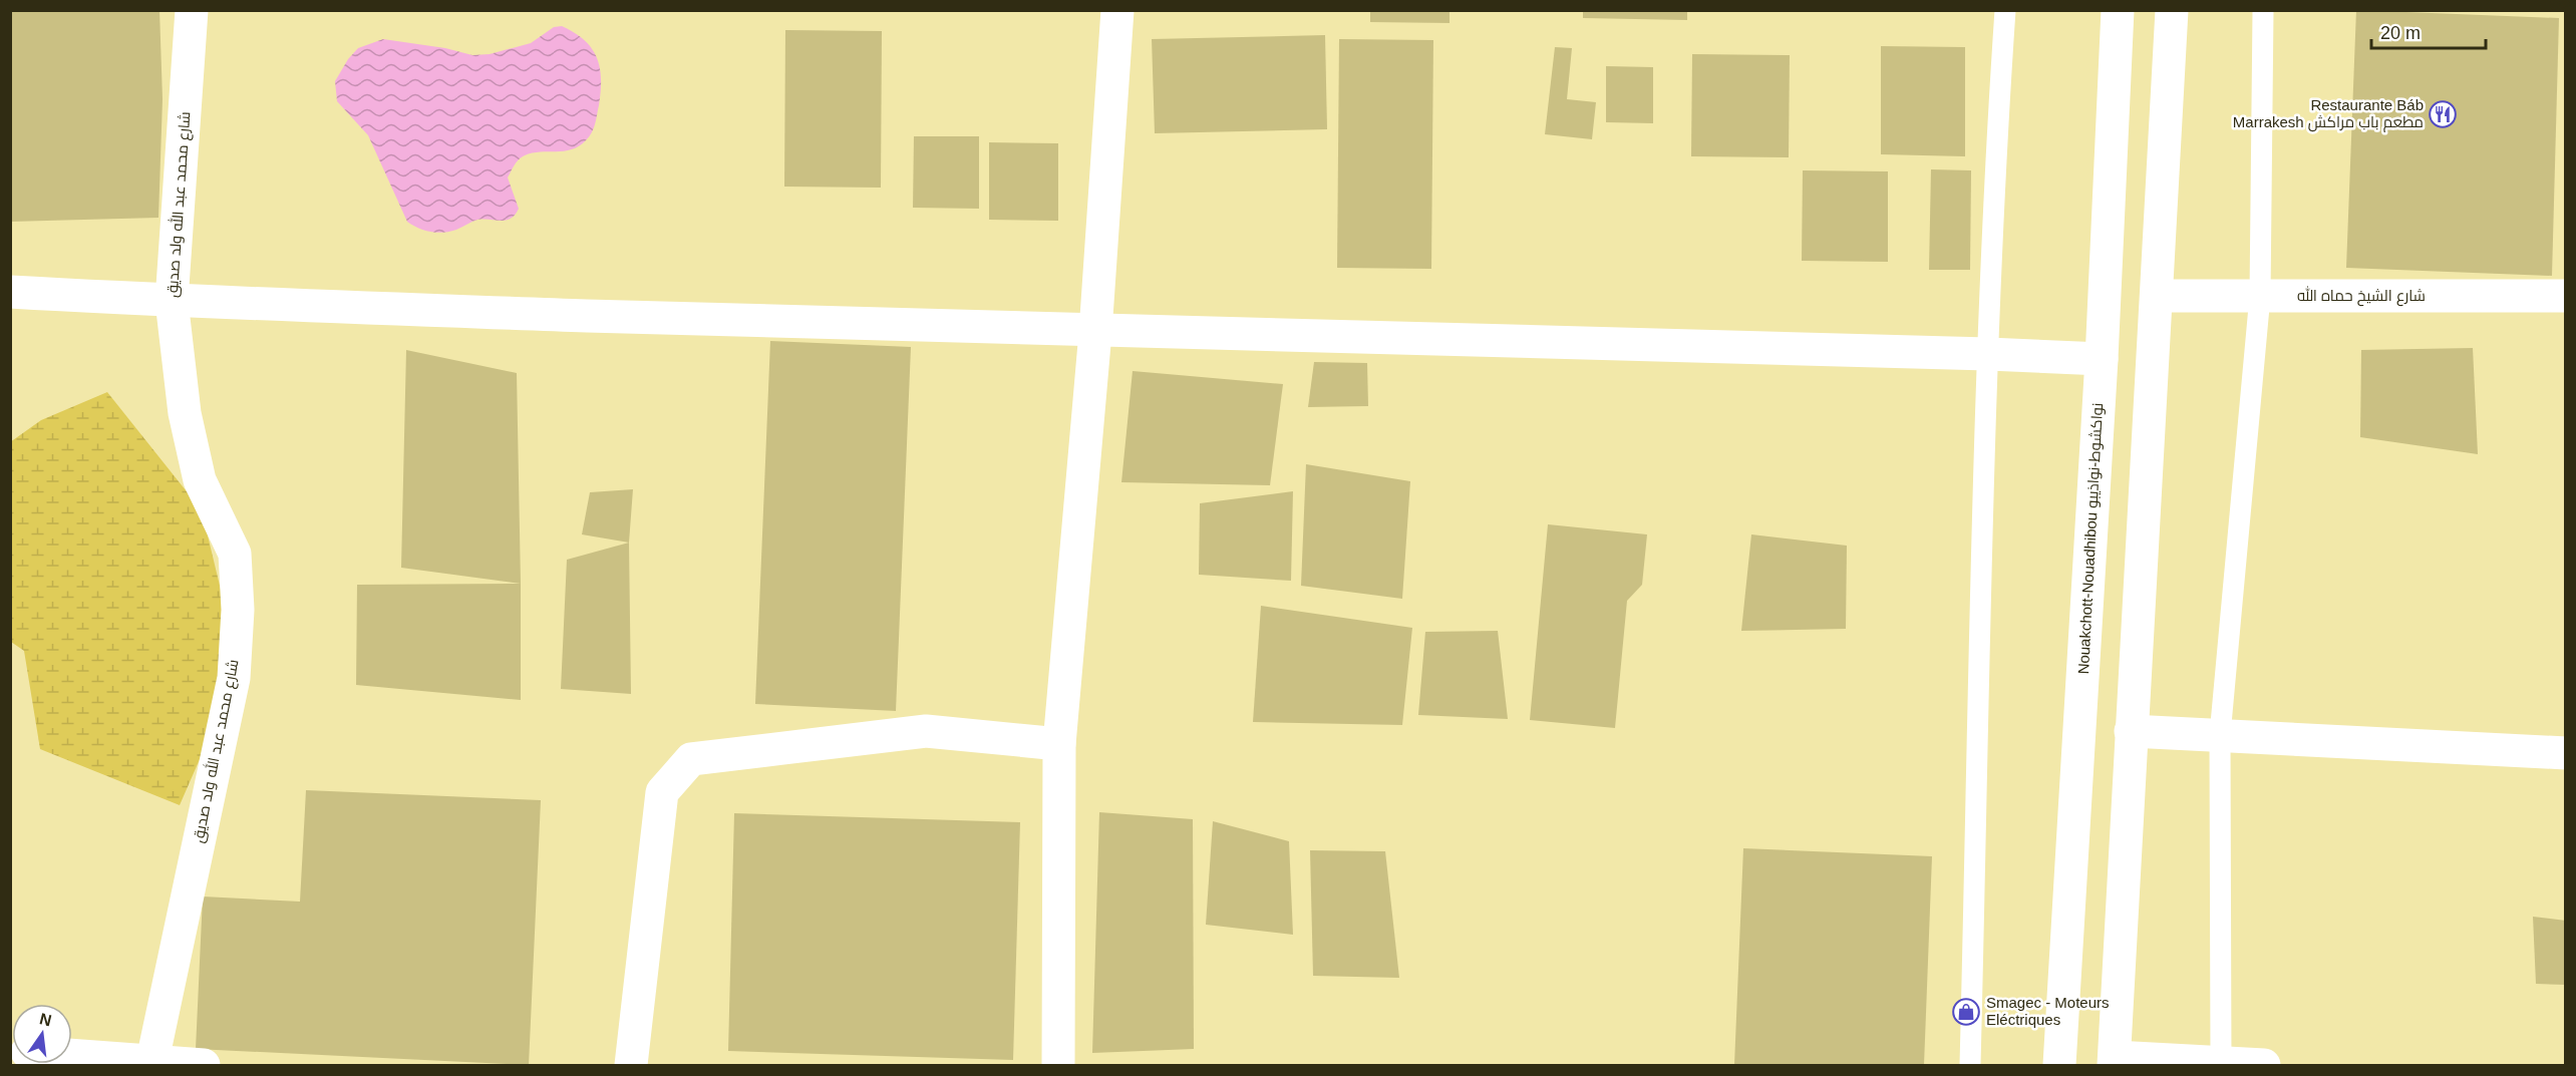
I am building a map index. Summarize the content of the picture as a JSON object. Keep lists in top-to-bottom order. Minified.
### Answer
{"streets":{"main road":["شارع محمد عبد الله ولد صديق","شارع الشيخ حماه الله","Nouakchott-Nouadhibou نواكشوط-نواذيبو"]},"places":{"restaurant":["Restaurante Báb Marrakesh مطعم باب مراكش"],"shop":["Smagec - Moteurs Eléctriques"]},"scale_bar":"20 m","north":"top"}
